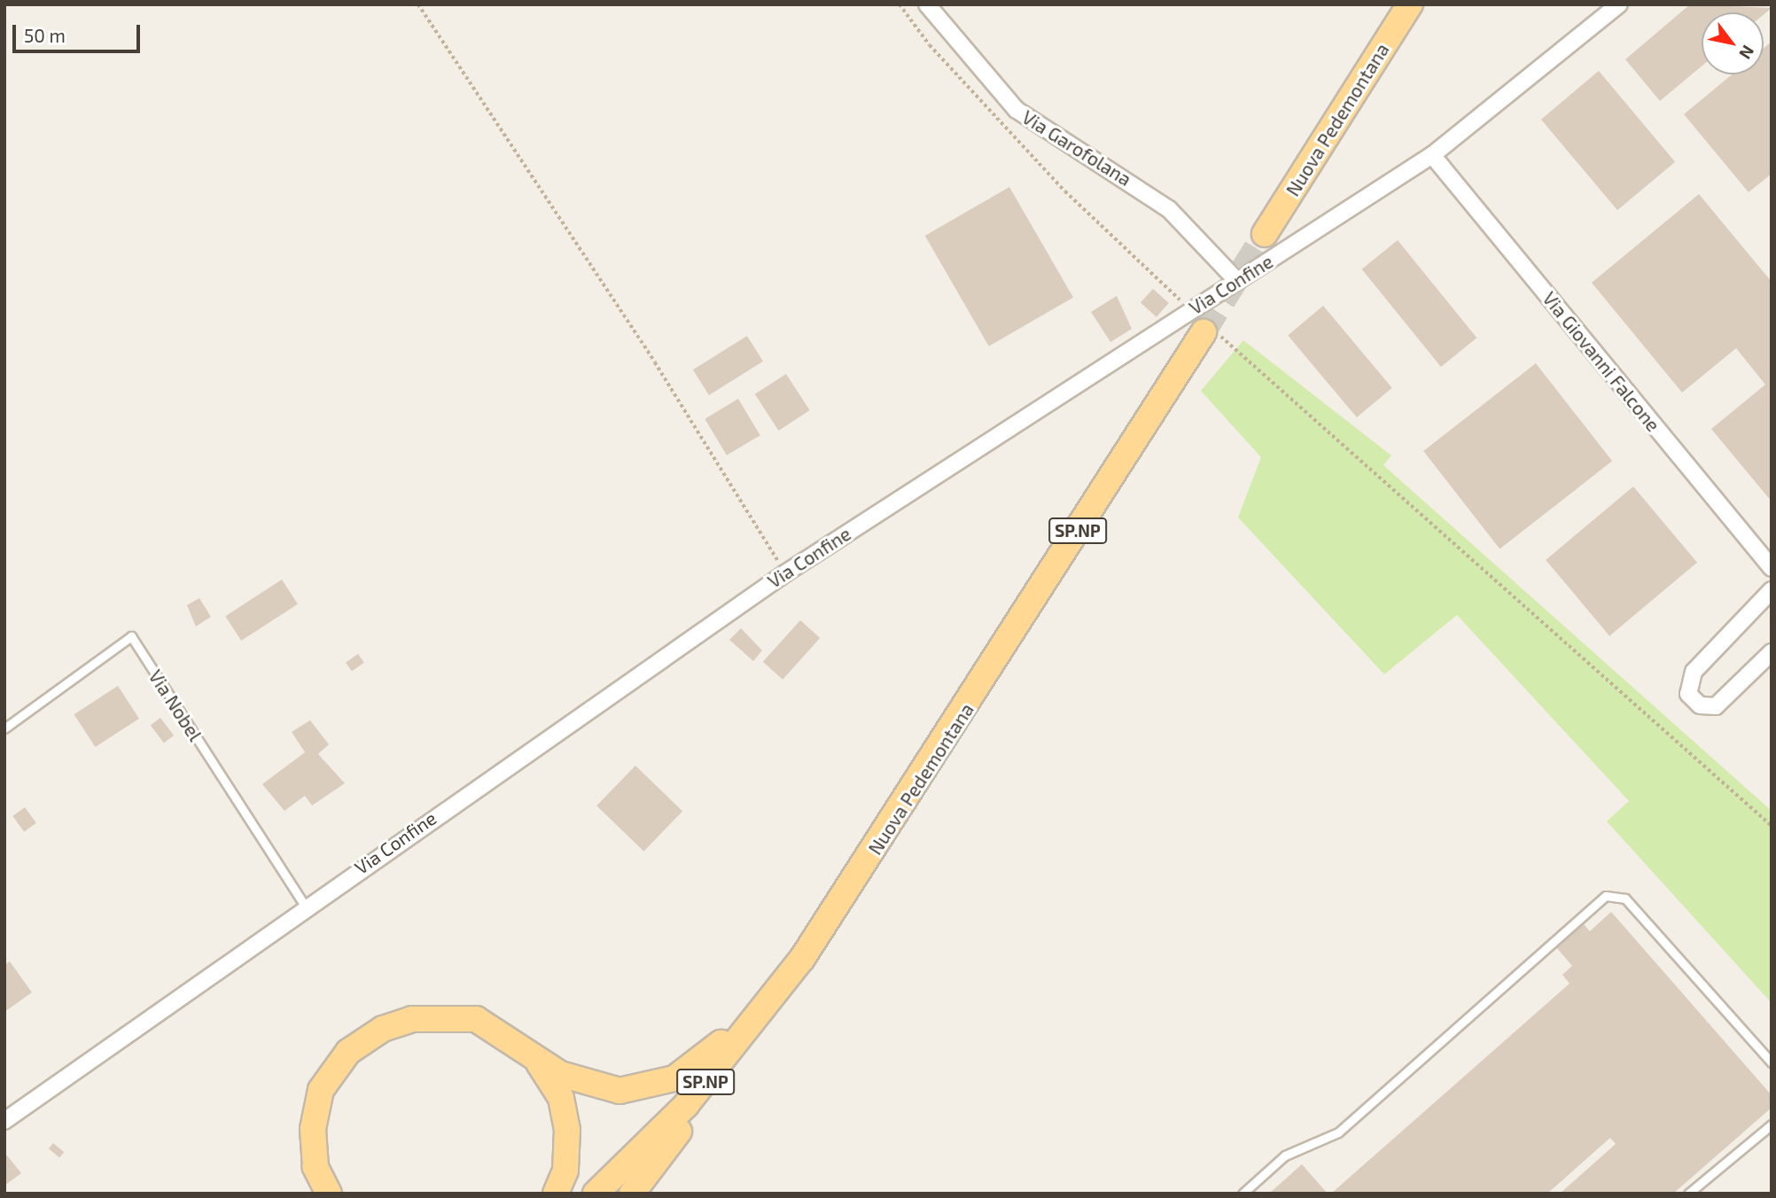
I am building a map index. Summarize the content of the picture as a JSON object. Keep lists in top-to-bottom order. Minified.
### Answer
{"streets":{"main road":["Nuova Pedemontana","SP.NP"],"street":["Via Garofolana","Via Confine","Via Giovanni Falcone"],"lane":["Via Nobel"]},"crossings":[["Via Garofolana","Via Confine"],["Via Confine","Via Giovanni Falcone"],["Via Confine","Via Nobel"]],"scale_bar":"50 m","north":"bottom right"}
